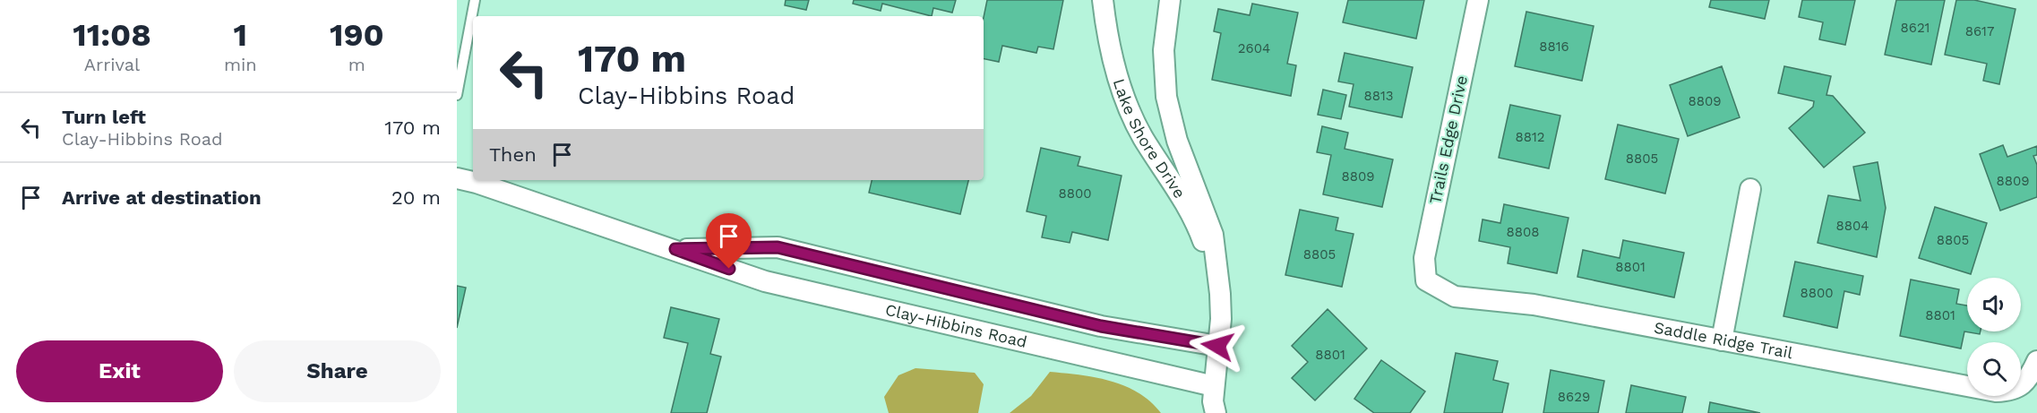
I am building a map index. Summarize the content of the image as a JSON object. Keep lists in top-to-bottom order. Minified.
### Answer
{"streets":{"street":["Lake Shore Drive","Trails Edge Drive","Clay-Hibbins Road","Saddle Ridge Trail"]},"crossings":[["Lake Shore Drive","Clay-Hibbins Road"],["Trails Edge Drive","Saddle Ridge Trail"]],"house_numbers":["8621","8617","8816","2604","8813","8809","8812","8805","8809","8809","8800","8804","8808","8805","8805","8801","8800","8801","8801","8629"],"page":{"eta":["11:08","Arrival","1","min","190","m"],"turn":["170 m","Clay-Hibbins Road"],"list":[{"name":"Turn left","note":"Clay-Hibbins Road","value":"170 m"},{"name":"Arrive at destination","value":"20 m"}],"then":"Then","buttons":["Exit","Share"]}}
